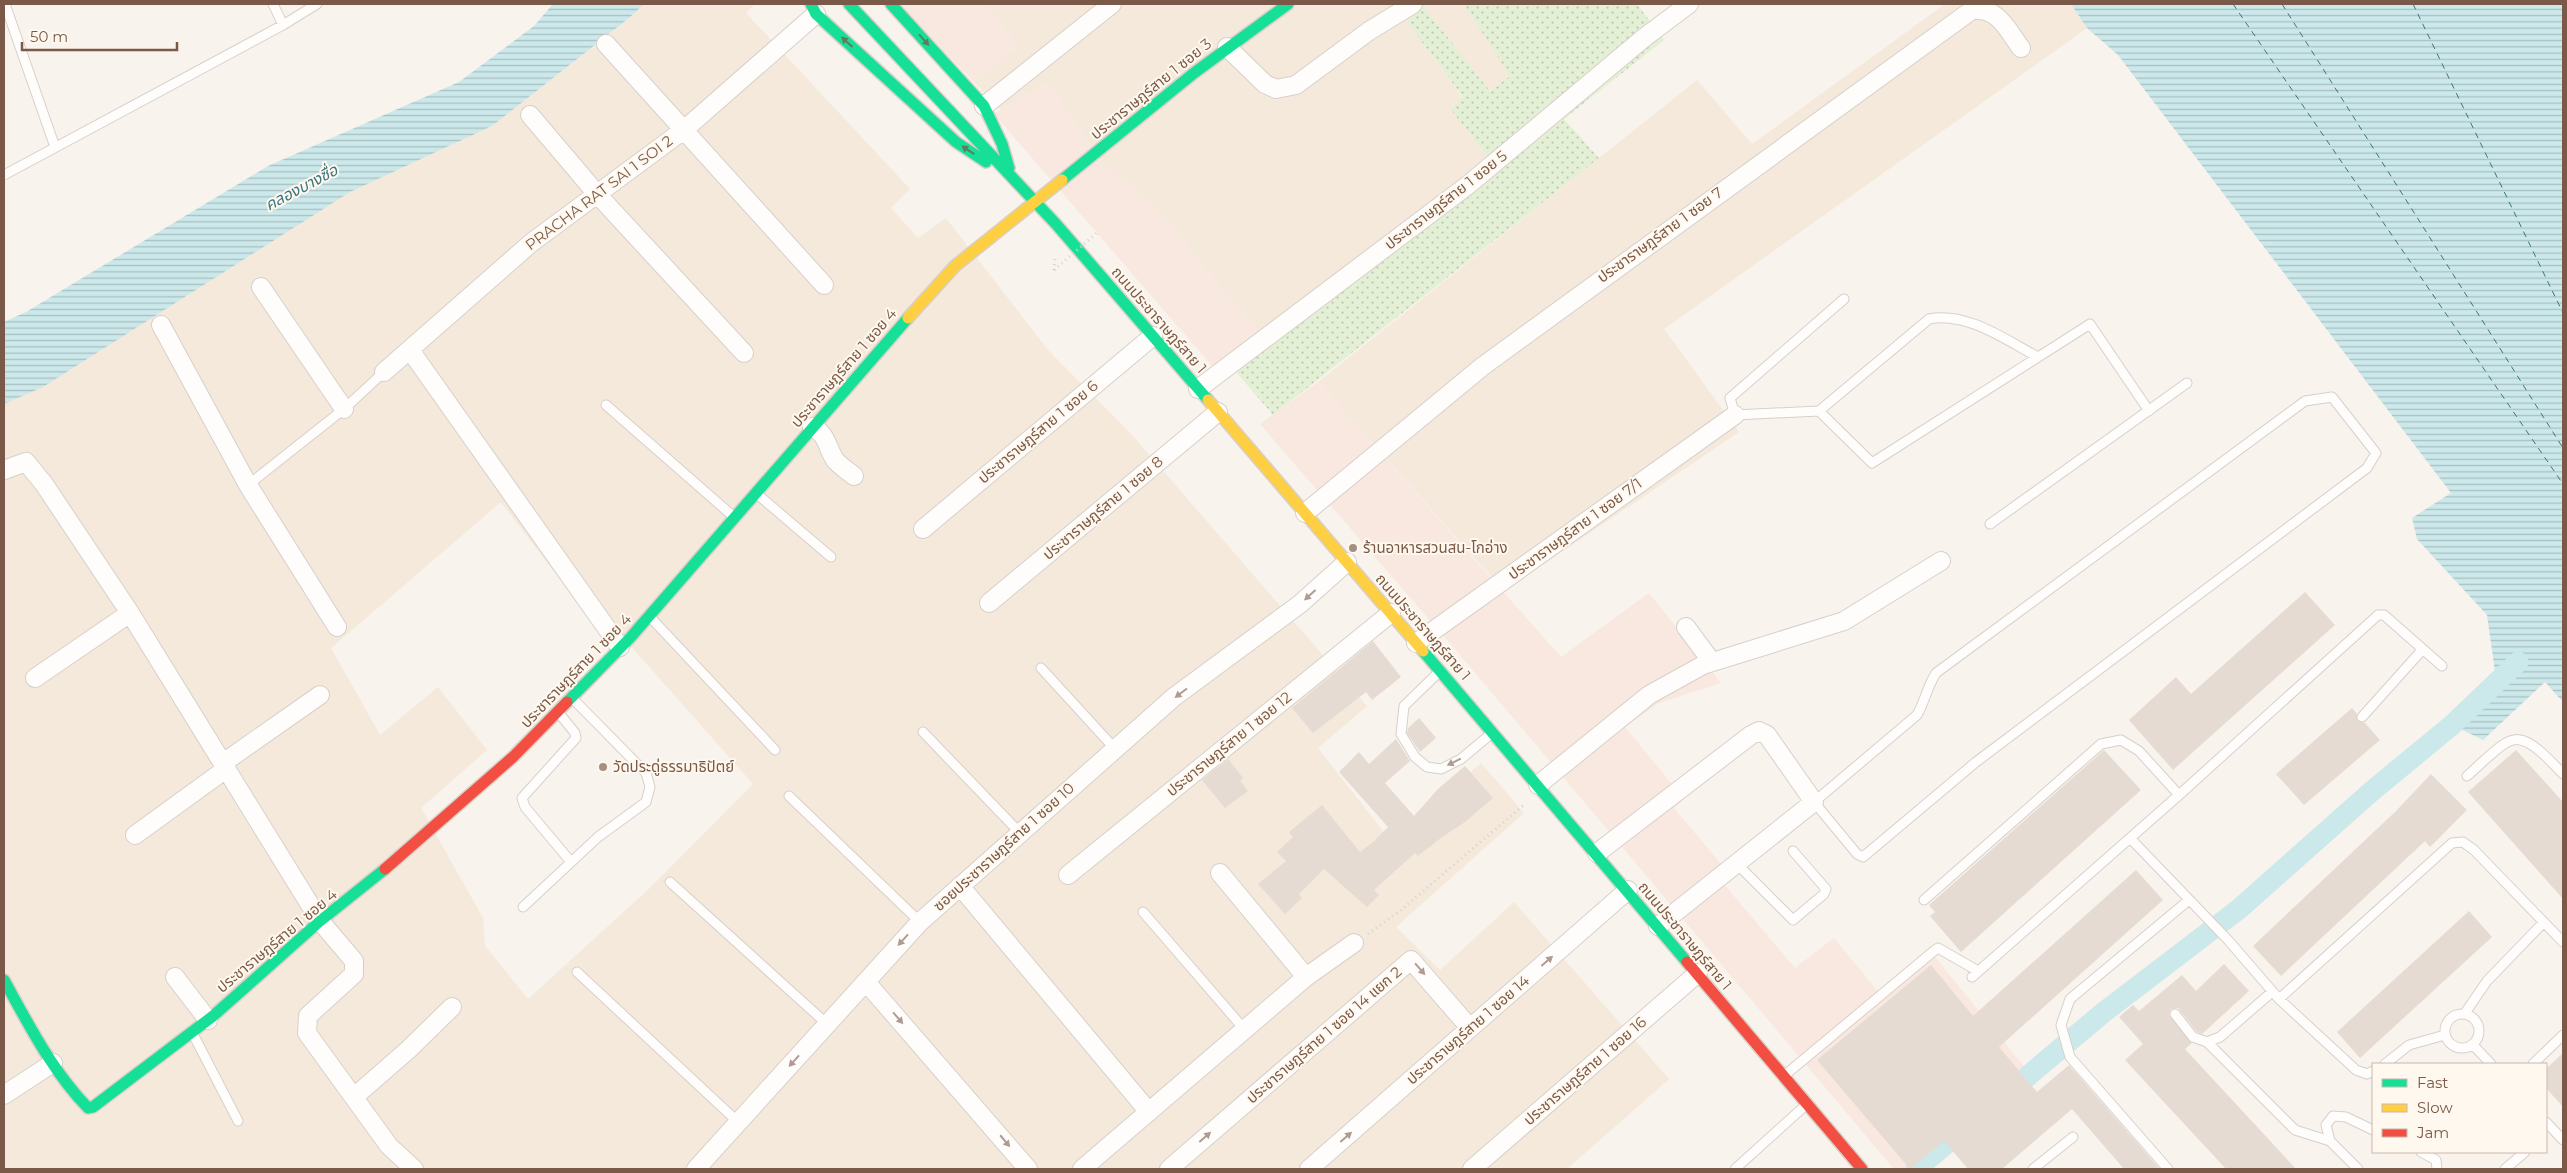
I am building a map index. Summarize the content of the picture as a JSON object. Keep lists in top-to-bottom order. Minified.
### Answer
{"streets":{"main road":["ประชาราษฎร์สาย 1 ซอย 3","ถนนประชาราษฎร์สาย 1","ประชาราษฎร์สาย 1 ซอย 4"],"street":["PRACHA RAT SAI 1 SOI 2","ประชาราษฎร์สาย 1 ซอย 5","ประชาราษฎร์สาย 1 ซอย 7","ประชาราษฎร์สาย 1 ซอย 6","ประชาราษฎร์สาย 1 ซอย 8","ประชาราษฎร์สาย 1 ซอย 7/1","ประชาราษฎร์สาย 1 ซอย 12","ซอยประชาราษฎร์สาย 1 ซอย 10","ประชาราษฎร์สาย 1 ซอย 14","ประชาราษฎร์สาย 1 ซอย 14 แยก 2","ประชาราษฎร์สาย 1 ซอย 16"]},"crossings":[["ประชาราษฎร์สาย 1 ซอย 3","ถนนประชาราษฎร์สาย 1"],["ประชาราษฎร์สาย 1 ซอย 3","ประชาราษฎร์สาย 1 ซอย 4"],["ประชาราษฎร์สาย 1 ซอย 5","ถนนประชาราษฎร์สาย 1"],["ประชาราษฎร์สาย 1 ซอย 7","ถนนประชาราษฎร์สาย 1"],["ถนนประชาราษฎร์สาย 1","ประชาราษฎร์สาย 1 ซอย 4"],["ถนนประชาราษฎร์สาย 1","ประชาราษฎร์สาย 1 ซอย 6"],["ถนนประชาราษฎร์สาย 1","ประชาราษฎร์สาย 1 ซอย 8"],["ถนนประชาราษฎร์สาย 1","ประชาราษฎร์สาย 1 ซอย 7/1"],["ถนนประชาราษฎร์สาย 1","ประชาราษฎร์สาย 1 ซอย 12"],["ถนนประชาราษฎร์สาย 1","ซอยประชาราษฎร์สาย 1 ซอย 10"],["ถนนประชาราษฎร์สาย 1","ประชาราษฎร์สาย 1 ซอย 14"],["ถนนประชาราษฎร์สาย 1","ประชาราษฎร์สาย 1 ซอย 16"],["ประชาราษฎร์สาย 1 ซอย 14","ประชาราษฎร์สาย 1 ซอย 14 แยก 2"]],"one_way":["ซอยประชาราษฎร์สาย 1 ซอย 10"],"water":["คลองบางซื่อ"],"places":["ร้านอาหารสวนสน-โกอ่าง","วัดประดู่ธรรมาธิปัตย์"],"legend":["Fast","Slow","Jam"],"scale_bar":"50 m"}
